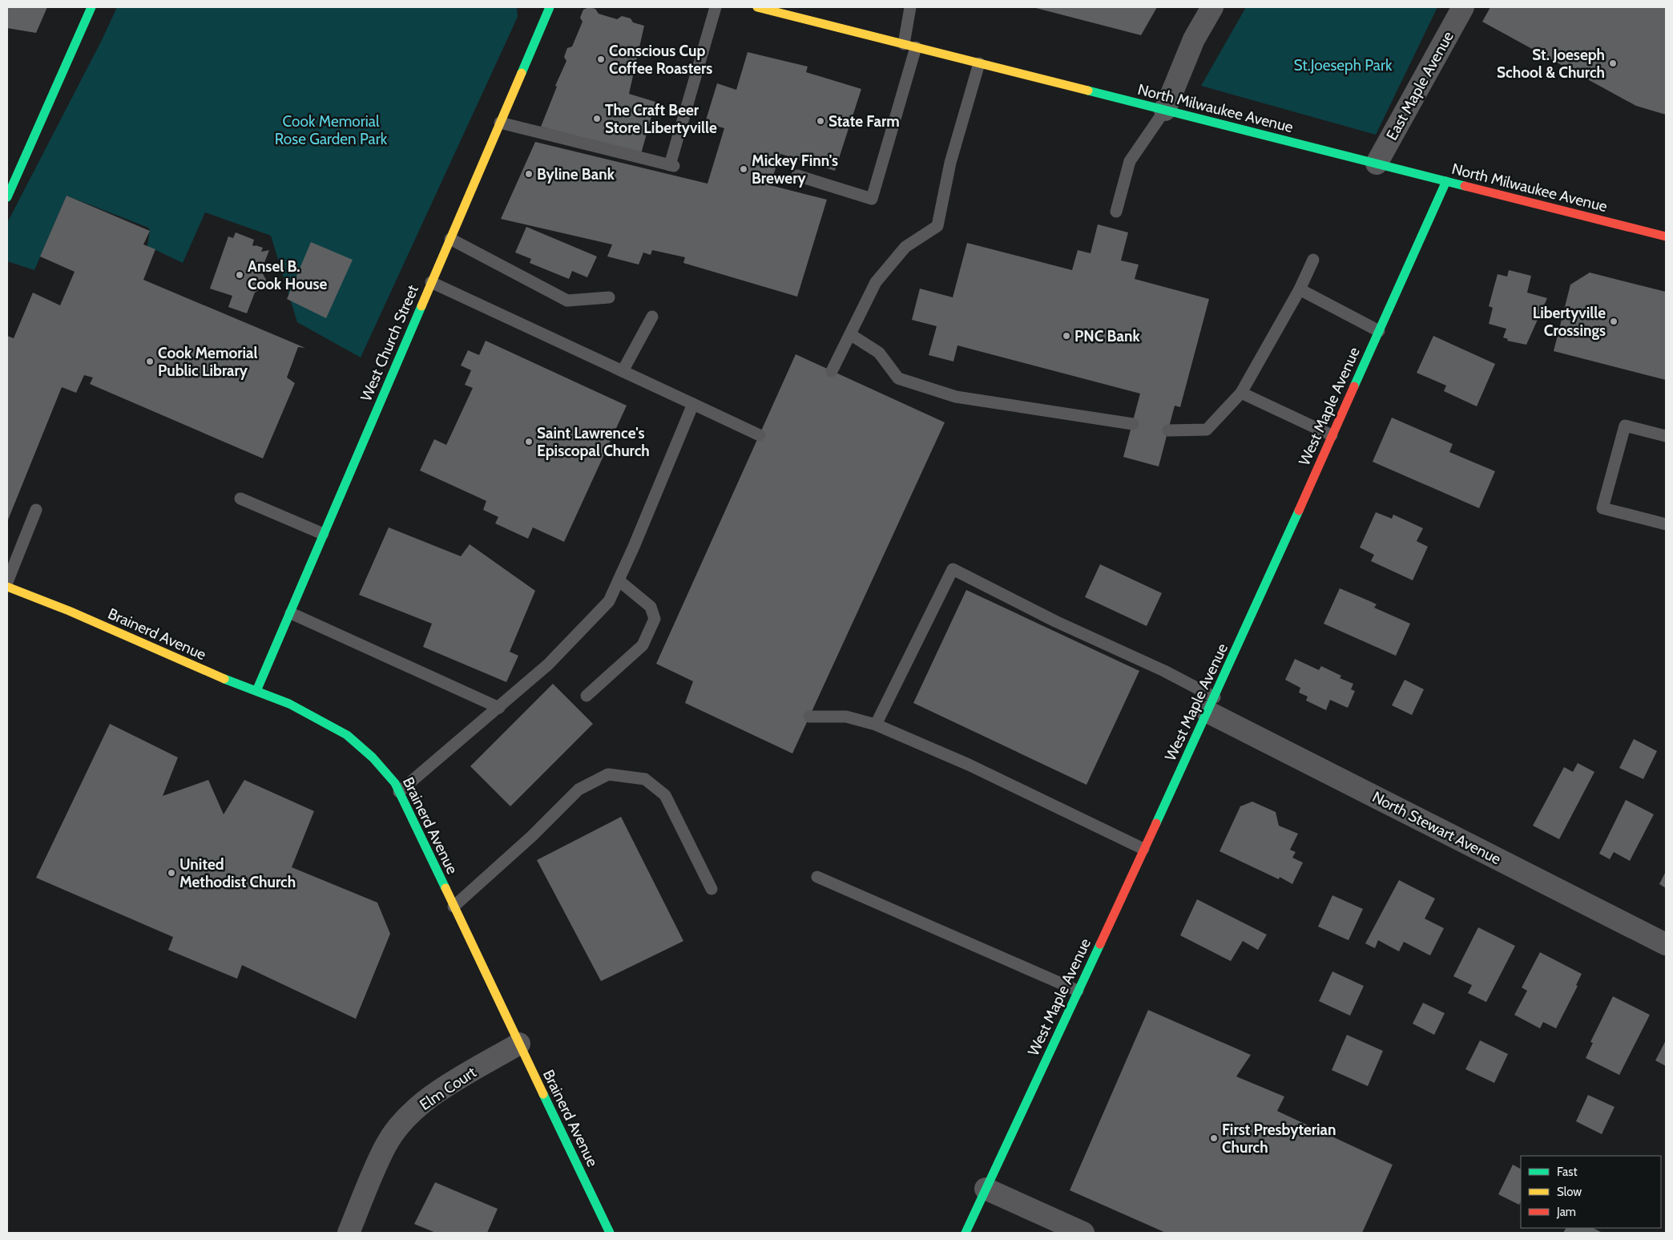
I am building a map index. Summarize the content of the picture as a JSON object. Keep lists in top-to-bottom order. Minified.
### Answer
{"streets":{"street":["East Maple Avenue","North Milwaukee Avenue","West Church Street","West Maple Avenue","Brainerd Avenue","North Stewart Avenue","Elm Court"]},"crossings":[["East Maple Avenue","North Milwaukee Avenue"],["North Milwaukee Avenue","West Maple Avenue"],["West Church Street","Brainerd Avenue"],["West Maple Avenue","North Stewart Avenue"],["Brainerd Avenue","Elm Court"]],"parks":["St.Joeseph Park","Cook Memorial Rose Garden Park"],"places":["Conscious Cup Coffee Roasters","St. Joeseph School & Church","The Craft Beer Store Libertyville","State Farm","Mickey Finn's Brewery","Byline Bank","Ansel B. Cook House","Libertyville Crossings","PNC Bank","Cook Memorial Public Library","Saint Lawrence's Episcopal Church","United Methodist Church","First Presbyterian Church"],"legend":["Fast","Slow","Jam"]}
